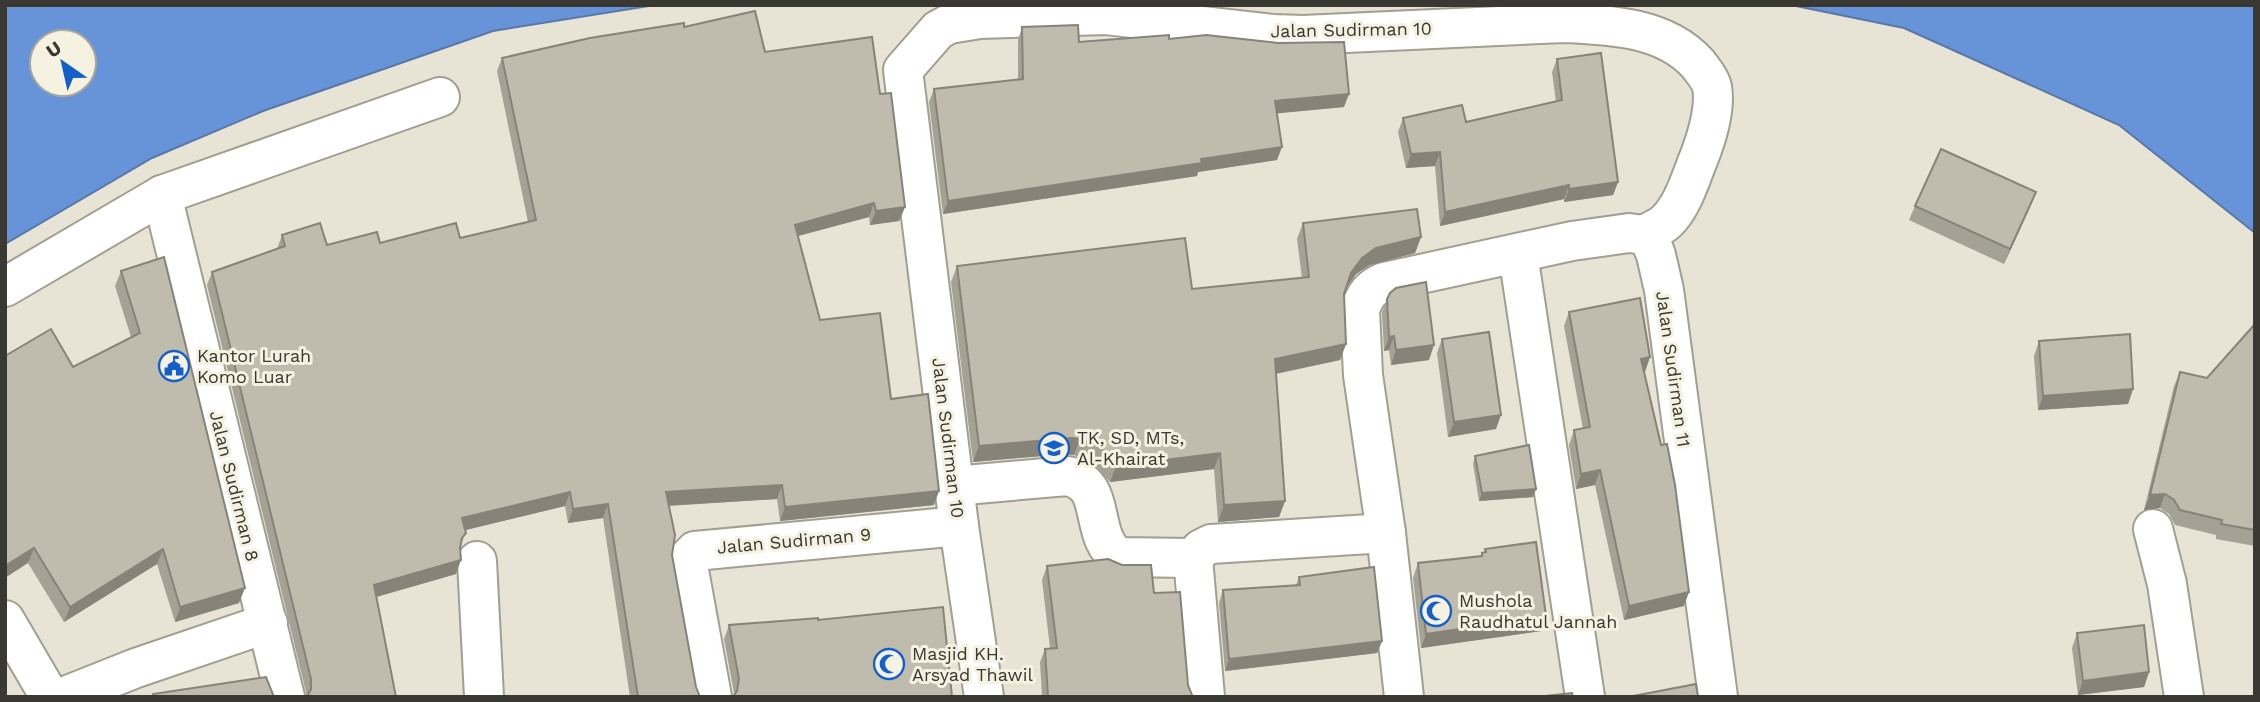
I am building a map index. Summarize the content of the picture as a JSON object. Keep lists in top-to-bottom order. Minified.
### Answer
{"streets":{"street":["Jalan Sudirman 10","Jalan Sudirman 11","Jalan Sudirman 8","Jalan Sudirman 9"]},"crossings":[["Jalan Sudirman 10","Jalan Sudirman 11"],["Jalan Sudirman 10","Jalan Sudirman 9"]],"places":{"public building":["Kantor Lurah Komo Luar"],"school or university":["TK, SD, MTs, Al-Khairat"],"mosque":["Mushola Raudhatul Jannah","Masjid KH. Arsyad Thawil"]},"north":"top left"}
